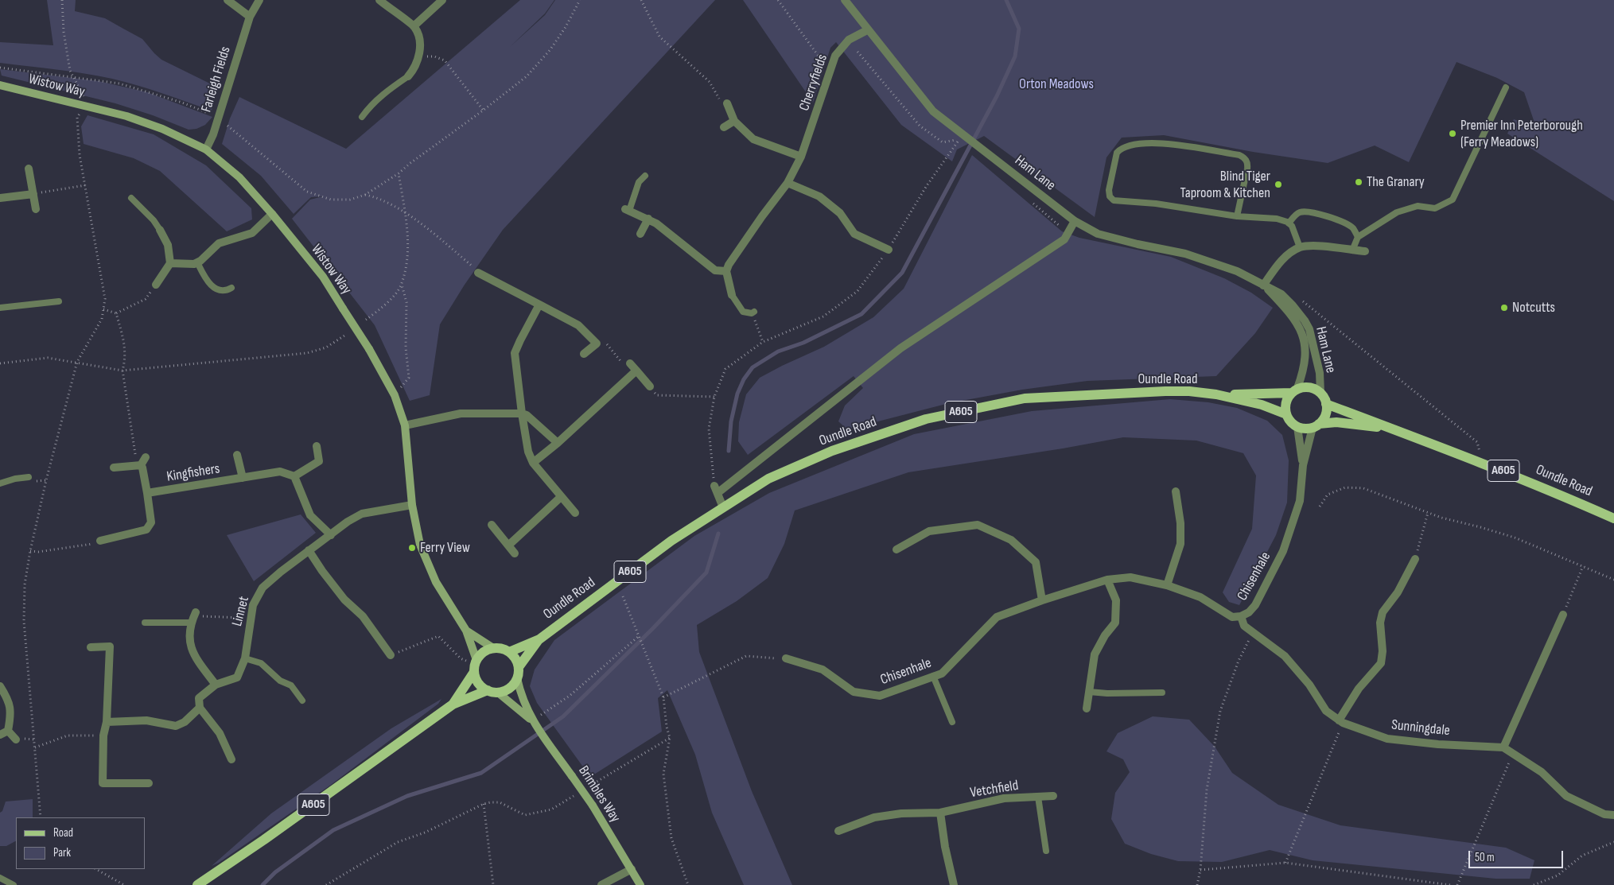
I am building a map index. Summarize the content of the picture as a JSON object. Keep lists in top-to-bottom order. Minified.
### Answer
{"streets":{"main road":["Oundle Road","A605"],"street":["Farleigh Fields","Cherryfields","Wistow Way","Ham Lane","Kingfishers","Chisenhale","Linnet","Sunningdale","Vetchfield","Brimbles Way"]},"crossings":[["Farleigh Fields","Wistow Way"],["Cherryfields","Ham Lane"],["Wistow Way","Oundle Road"],["Wistow Way","A605"],["Wistow Way","Linnet"],["Wistow Way","Brimbles Way"],["Ham Lane","Oundle Road"],["Ham Lane","Chisenhale"],["Oundle Road","A605"],["Oundle Road","Chisenhale"],["Oundle Road","Brimbles Way"],["A605","Brimbles Way"],["Chisenhale","Sunningdale"]],"parks":["Orton Meadows"],"places":["Premier Inn Peterborough (Ferry Meadows)","The Granary","Blind Tiger Taproom & Kitchen","Notcutts","Ferry View"],"legend":["Road","Park"],"scale_bar":"50 m"}
